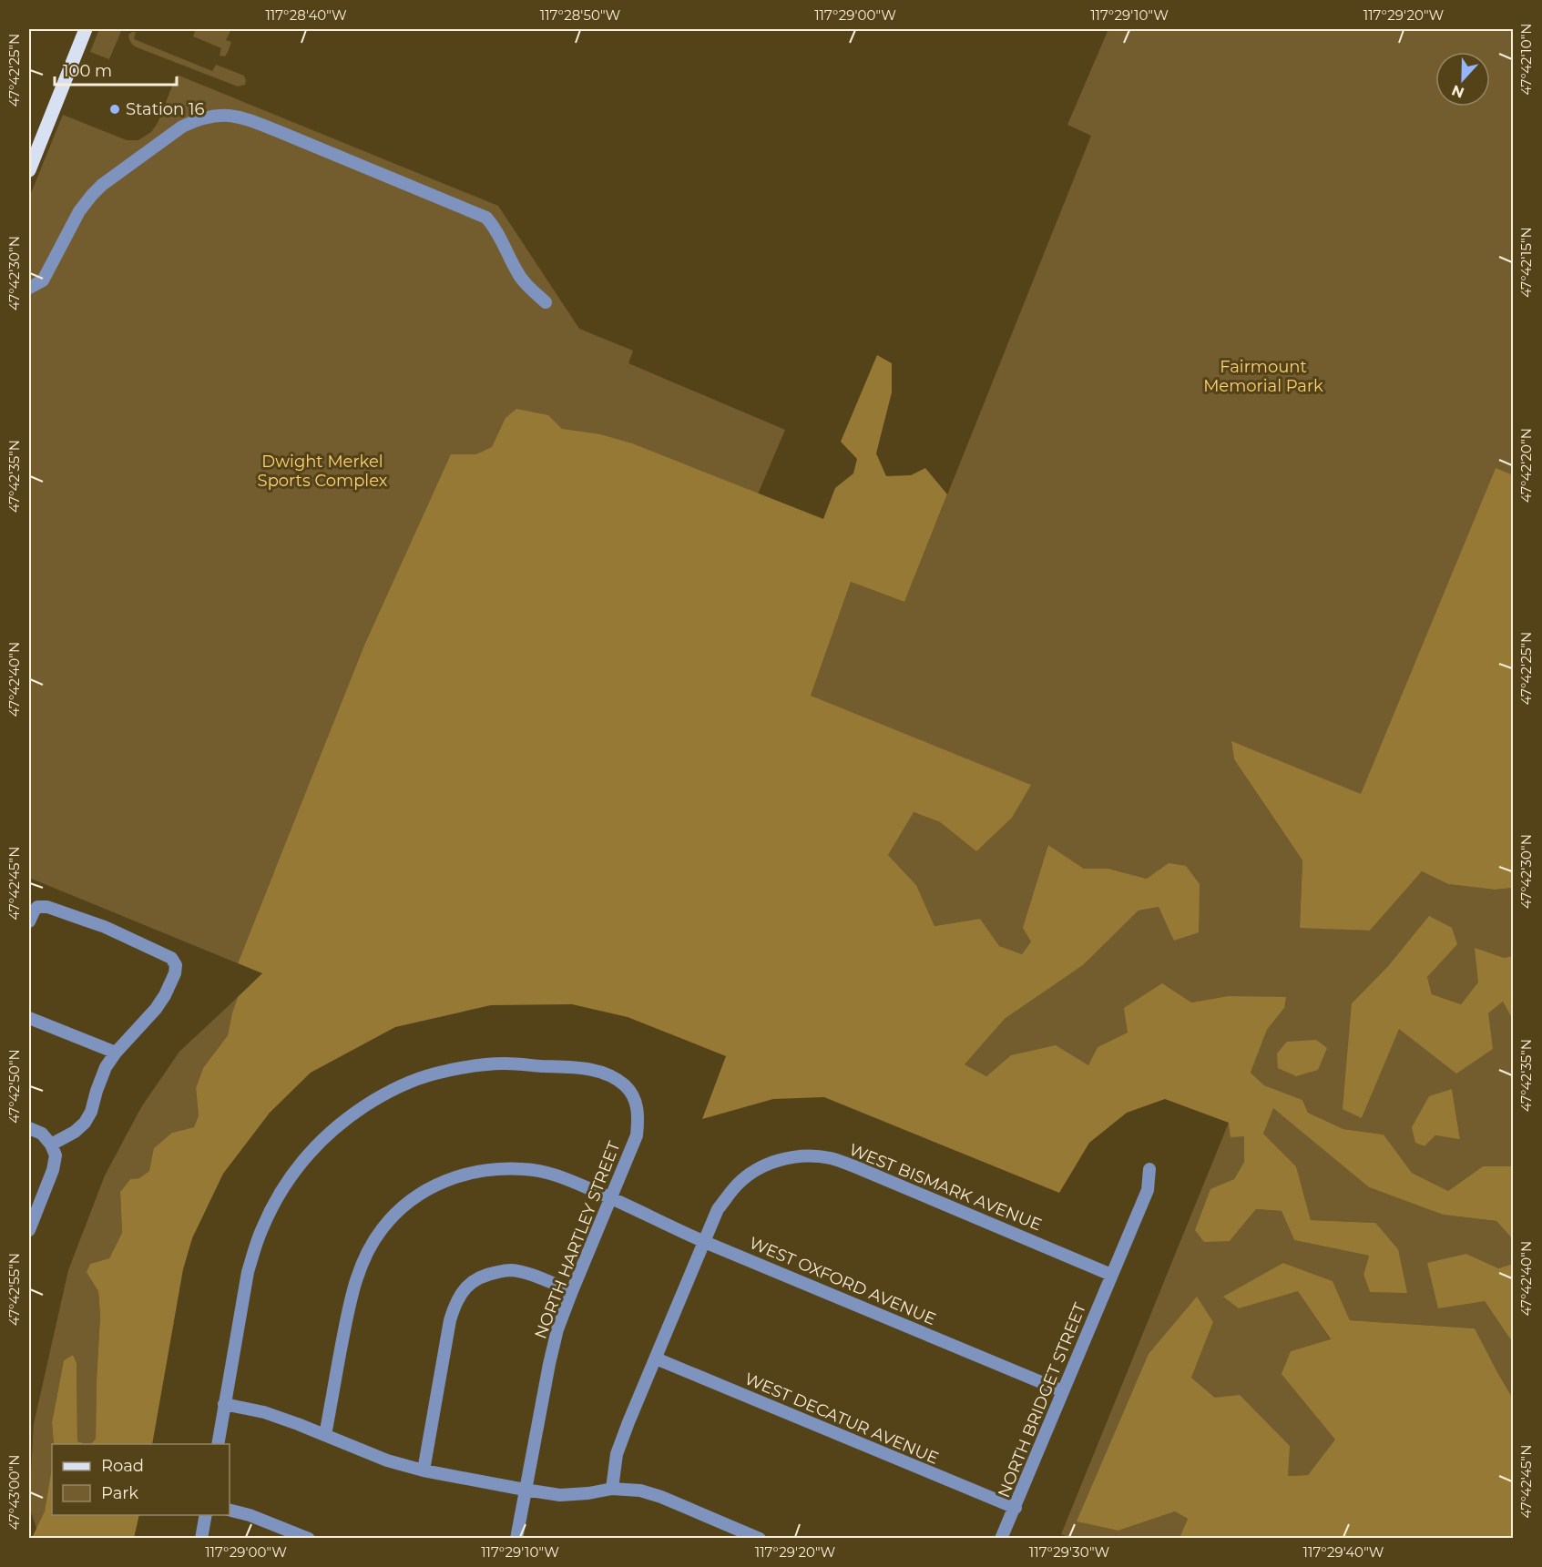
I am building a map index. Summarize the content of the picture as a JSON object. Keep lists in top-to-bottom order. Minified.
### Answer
{"streets":{"street":["WEST BISMARK AVENUE","NORTH HARTLEY STREET","WEST OXFORD AVENUE","NORTH BRIDGET STREET","WEST DECATUR AVENUE"]},"crossings":[["WEST BISMARK AVENUE","WEST OXFORD AVENUE"],["WEST BISMARK AVENUE","NORTH BRIDGET STREET"],["WEST BISMARK AVENUE","WEST DECATUR AVENUE"],["NORTH HARTLEY STREET","WEST OXFORD AVENUE"],["WEST OXFORD AVENUE","NORTH BRIDGET STREET"],["NORTH BRIDGET STREET","WEST DECATUR AVENUE"]],"parks":["Fairmount Memorial Park","Dwight Merkel Sports Complex"],"places":["Station 16"],"legend":["Road","Park"],"scale_bar":"100 m","north":"bottom","coordinates":["117°28'40\"W","117°28'50\"W","117°29'00\"W","117°29'10\"W","117°29'20\"W","47°42'10\"N","47°42'25\"N","47°42'15\"N","47°42'30\"N","47°42'20\"N","47°42'35\"N","47°42'40\"N","47°42'45\"N","47°42'50\"N","47°42'55\"N","47°43'00\"N","117°29'30\"W","117°29'40\"W"]}
